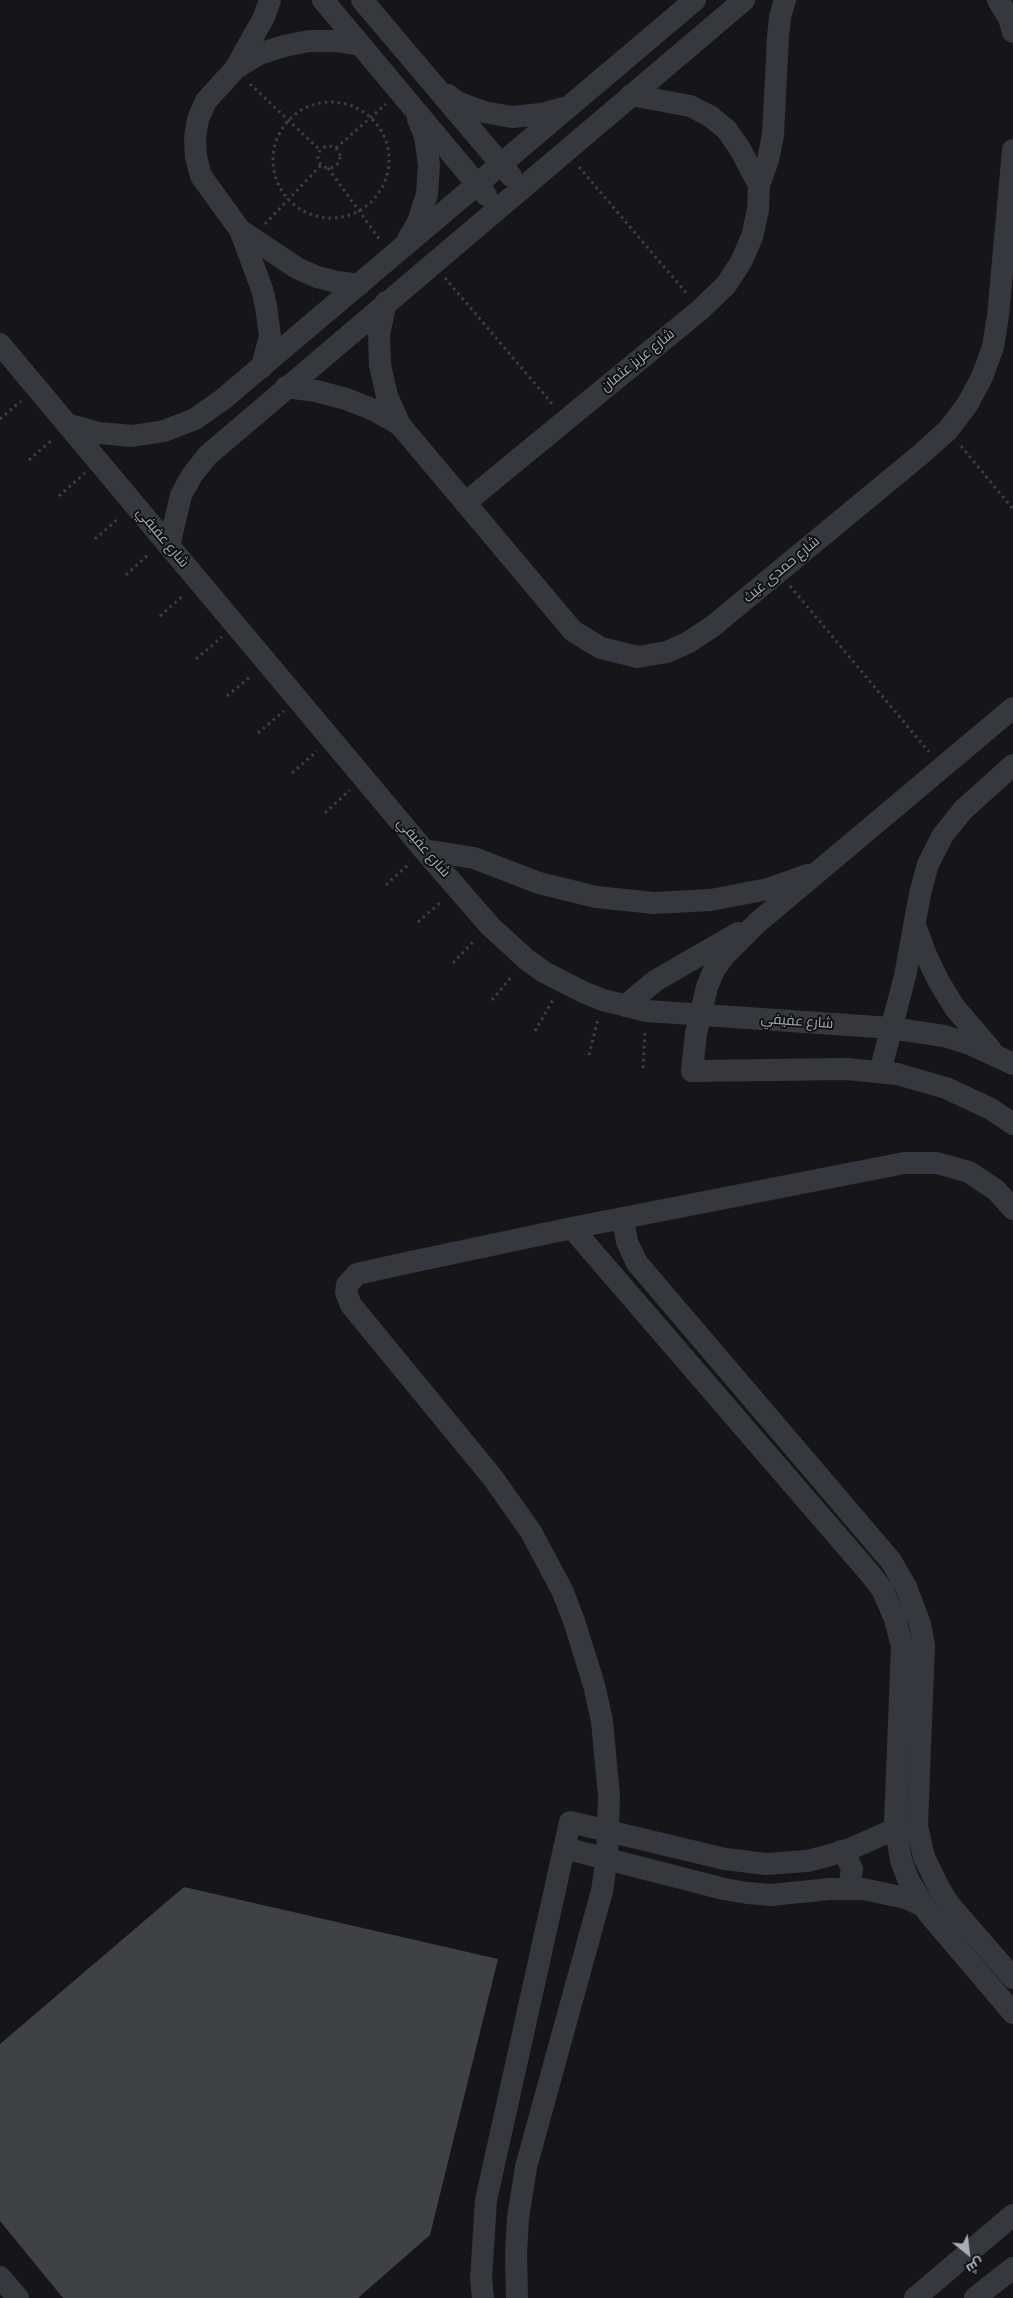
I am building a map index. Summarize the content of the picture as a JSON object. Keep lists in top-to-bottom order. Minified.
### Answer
{"streets":{"street":["شارع عزيز عثمان","شارع عفيفي","شارع حمدى غيث"]},"crossings":[["شارع عزيز عثمان","شارع حمدى غيث"]],"north":"bottom right"}
